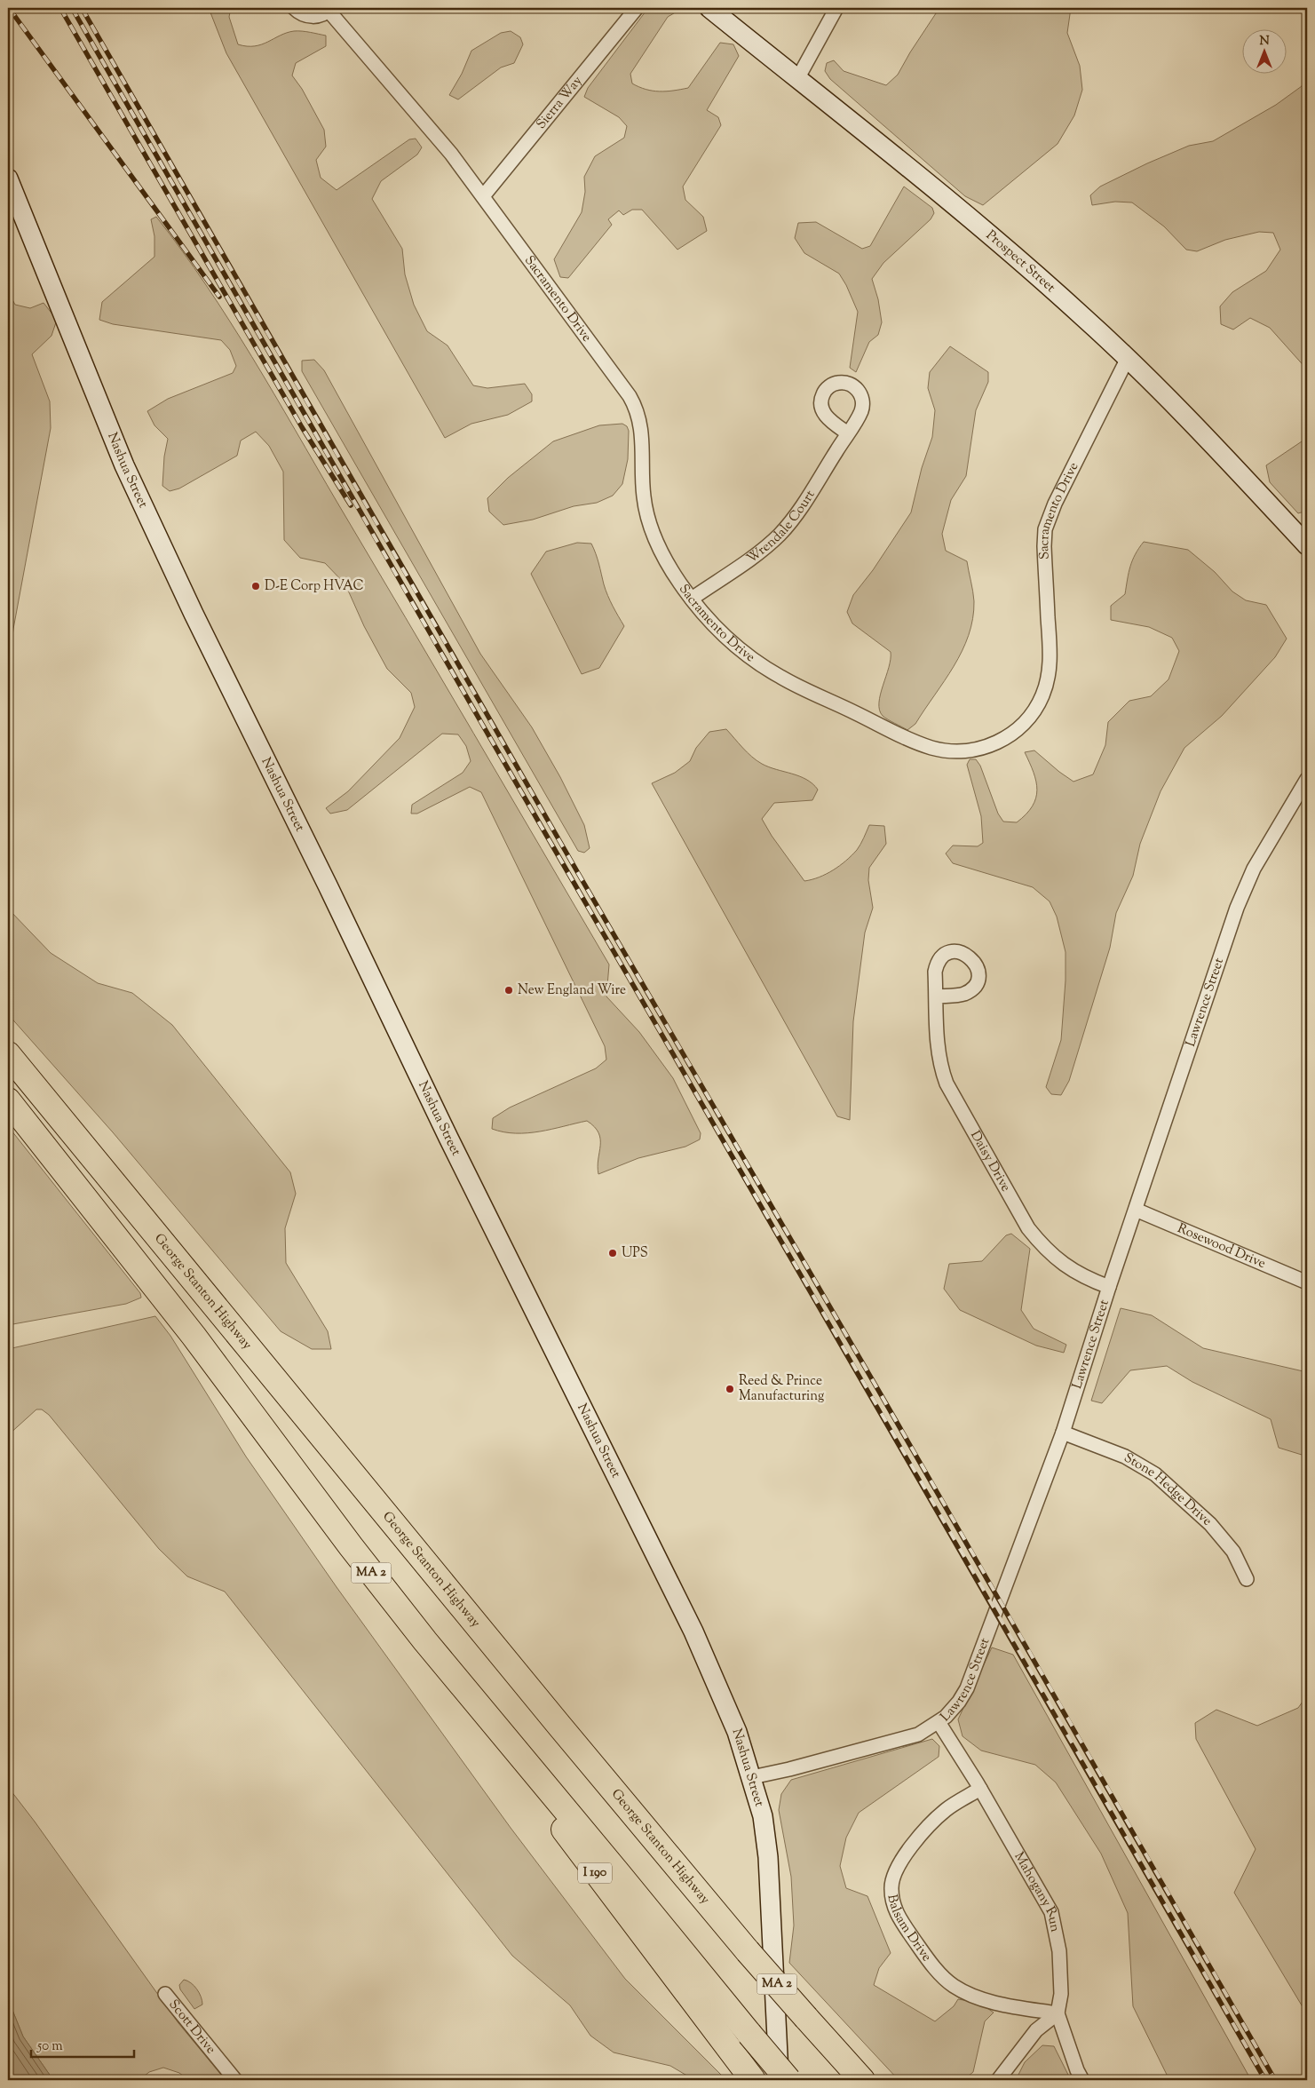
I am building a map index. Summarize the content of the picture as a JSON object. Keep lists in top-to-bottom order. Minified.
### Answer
{"streets":{"highway":["George Stanton Highway","MA 2","I 190"],"main road":["Prospect Street","Nashua Street"],"street":["Sierra Way","Sacramento Drive","Wrendale Court","Lawrence Street","Daisy Drive","Rosewood Drive","Stone Hedge Drive","Mahogany Run","Balsam Drive","Scott Drive"]},"crossings":[["Sierra Way","Sacramento Drive"],["Prospect Street","Sacramento Drive"],["Sacramento Drive","Wrendale Court"],["Nashua Street","Lawrence Street"],["Lawrence Street","Daisy Drive"],["Lawrence Street","Rosewood Drive"],["Lawrence Street","Stone Hedge Drive"],["Lawrence Street","Mahogany Run"],["MA 2","I 190"],["Mahogany Run","Balsam Drive"]],"places":["D-E Corp HVAC","New England Wire","UPS","Reed & Prince Manufacturing"],"scale_bar":"50 m","north":"top"}
